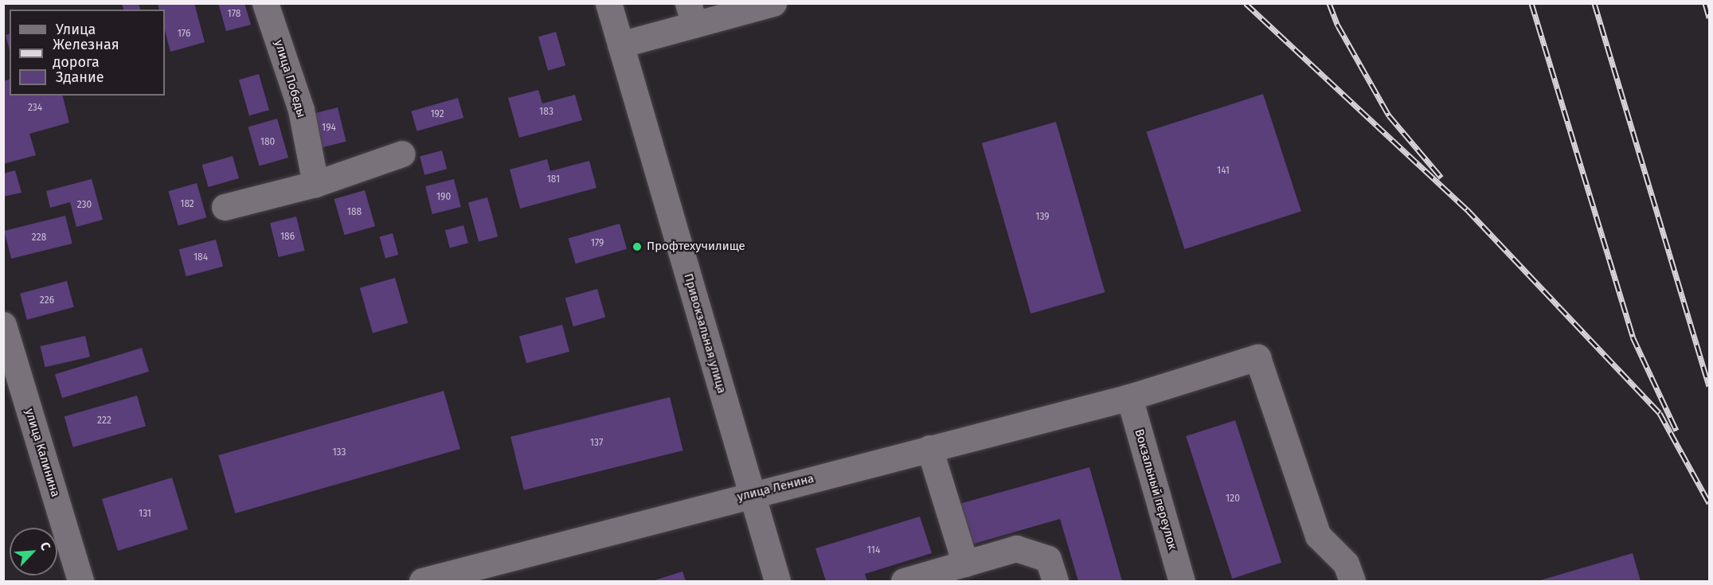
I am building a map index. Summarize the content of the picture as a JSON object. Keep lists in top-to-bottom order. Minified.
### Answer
{"streets":{"street":["улица Победы","Привокзальная улица","улица Калинина","улица Ленина","Вокзальный переулок"]},"crossings":[["Привокзальная улица","улица Ленина"],["улица Ленина","Вокзальный переулок"]],"places":["Профтехучилище"],"house_numbers":["178","176","234","183","192","194","180","141","181","190","182","230","188","139","186","228","179","184","226","222","137","133","120","131","114"],"legend":["Улица","Железная дорога","Здание"],"north":"top right"}
